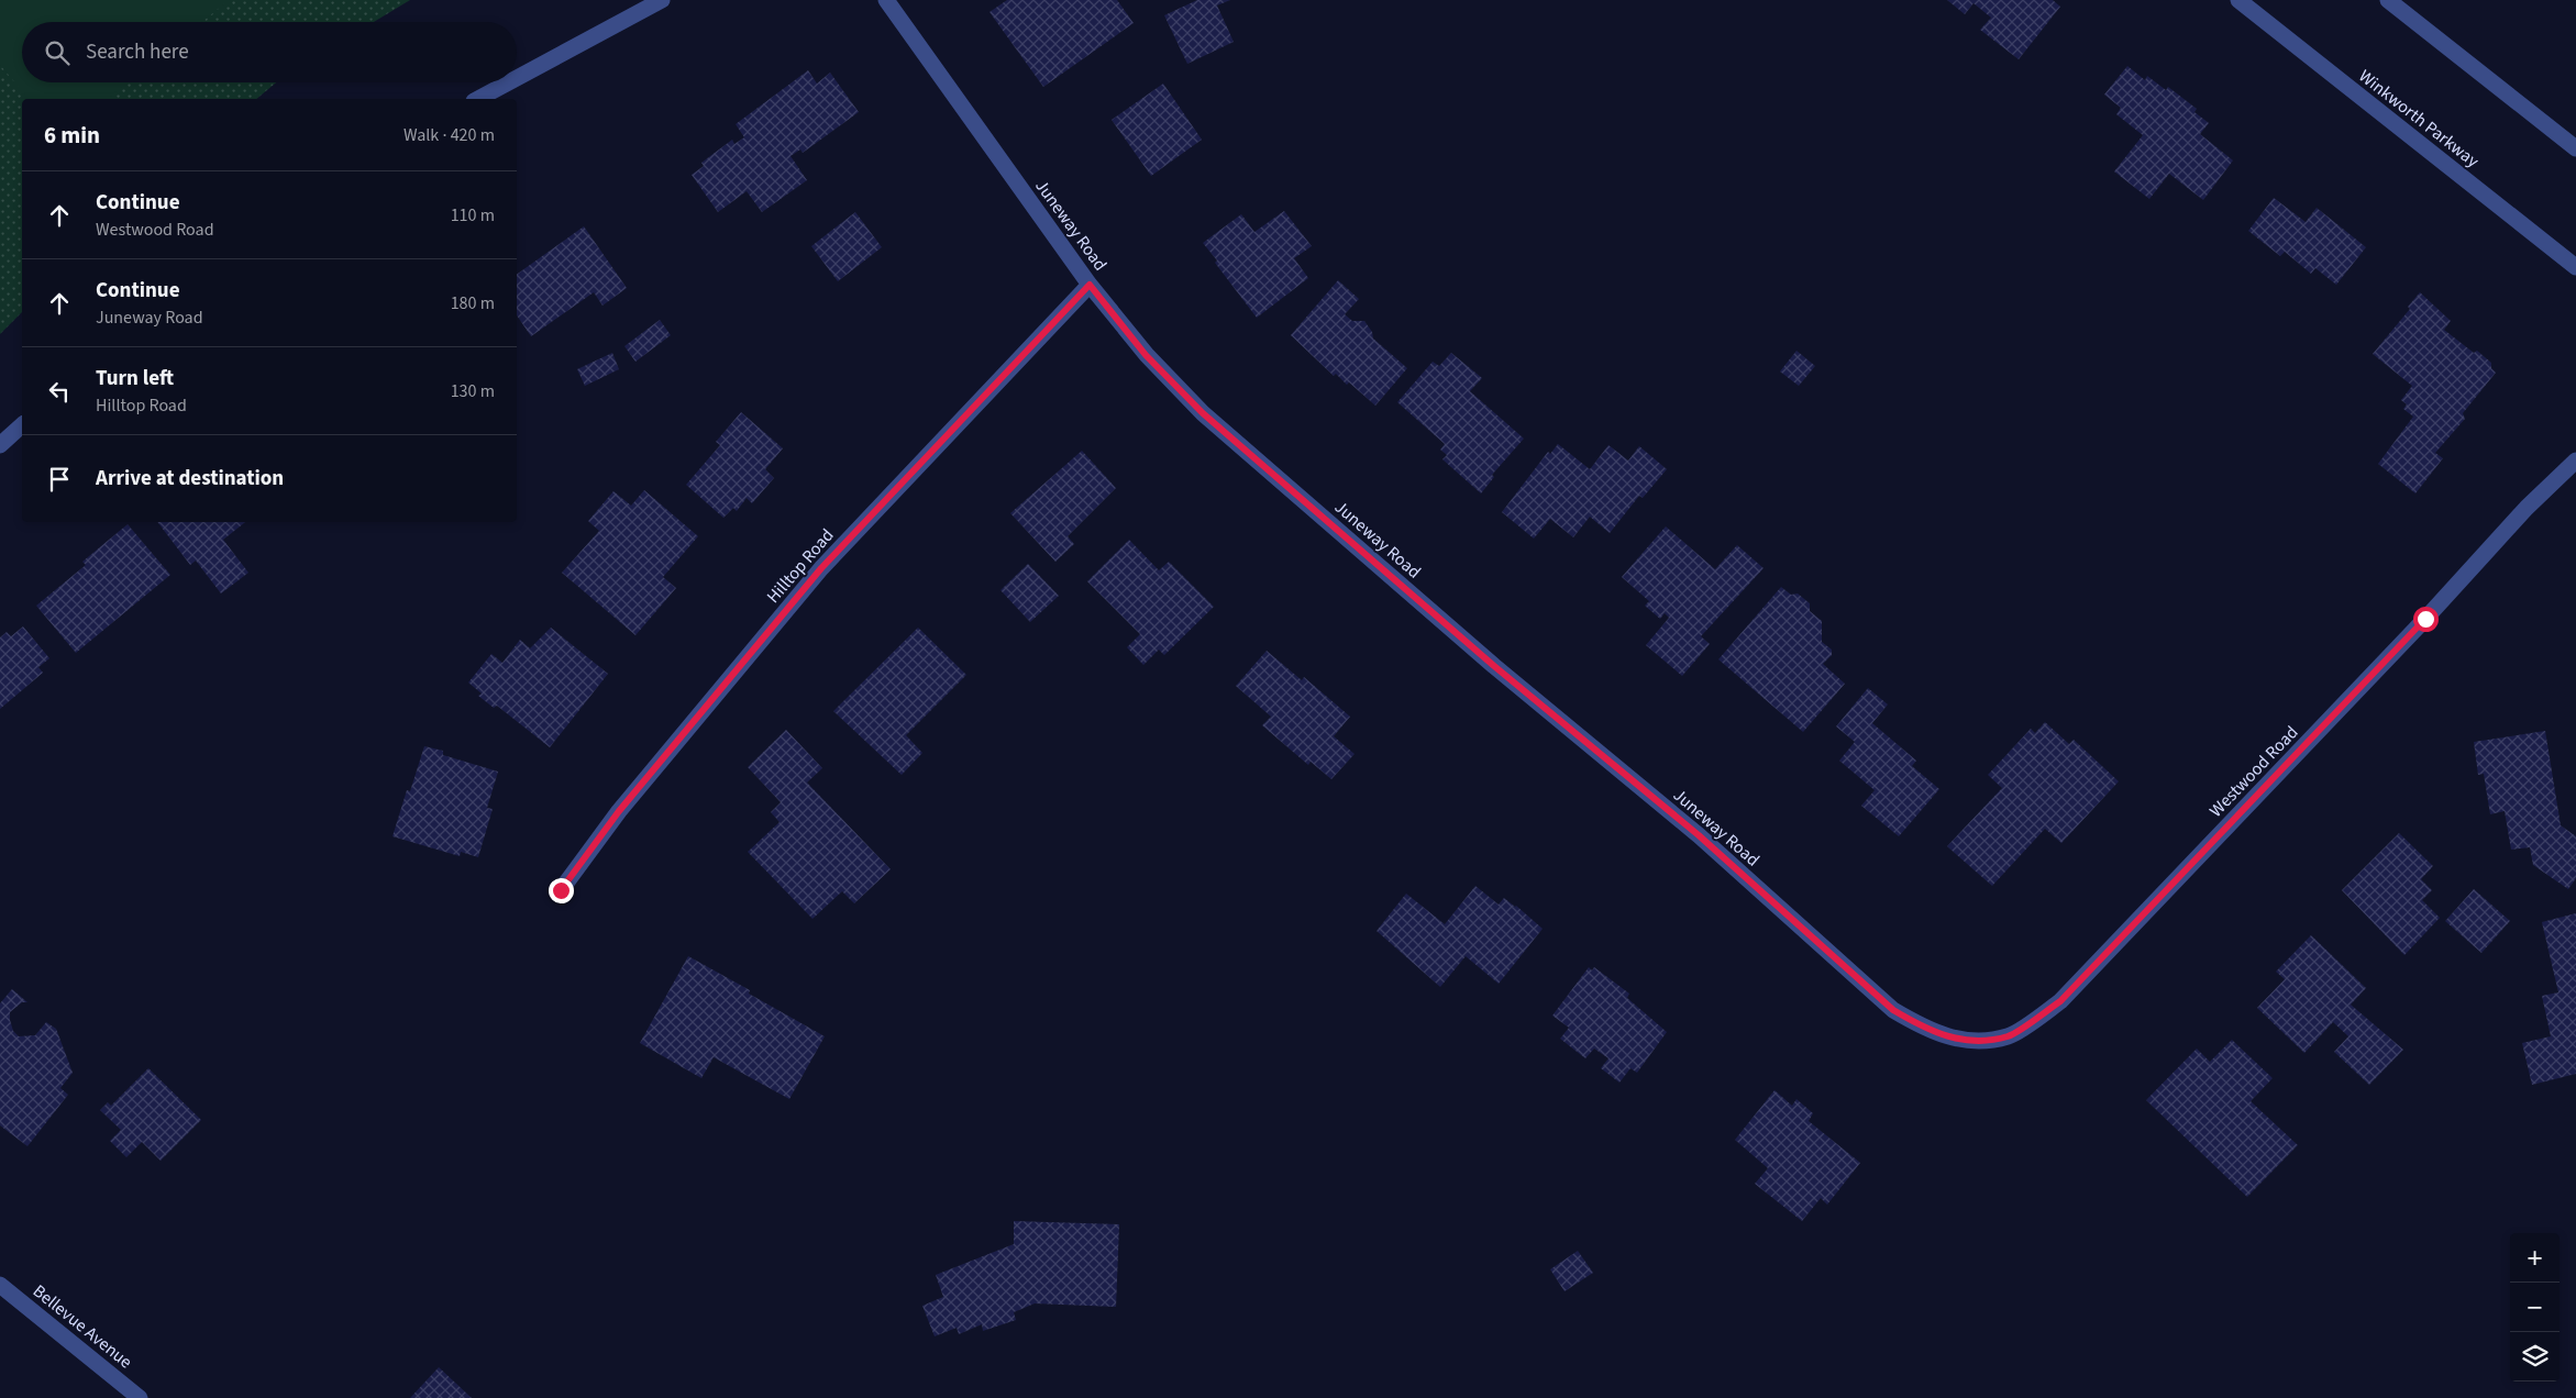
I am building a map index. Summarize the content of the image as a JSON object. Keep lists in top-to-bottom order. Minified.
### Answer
{"streets":{"street":["Winkworth Parkway","Juneway Road","Hilltop Road","Westwood Road","Bellevue Avenue"]},"crossings":[["Juneway Road","Hilltop Road"],["Juneway Road","Westwood Road"]],"page":{"search":"Search here","heading":["6 min","Walk · 420 m"],"list":[["Continue","Westwood Road","110 m"],["Continue","Juneway Road","180 m"],["Turn left","Hilltop Road","130 m"],"Arrive at destination"],"map_buttons":["+","−"]}}
